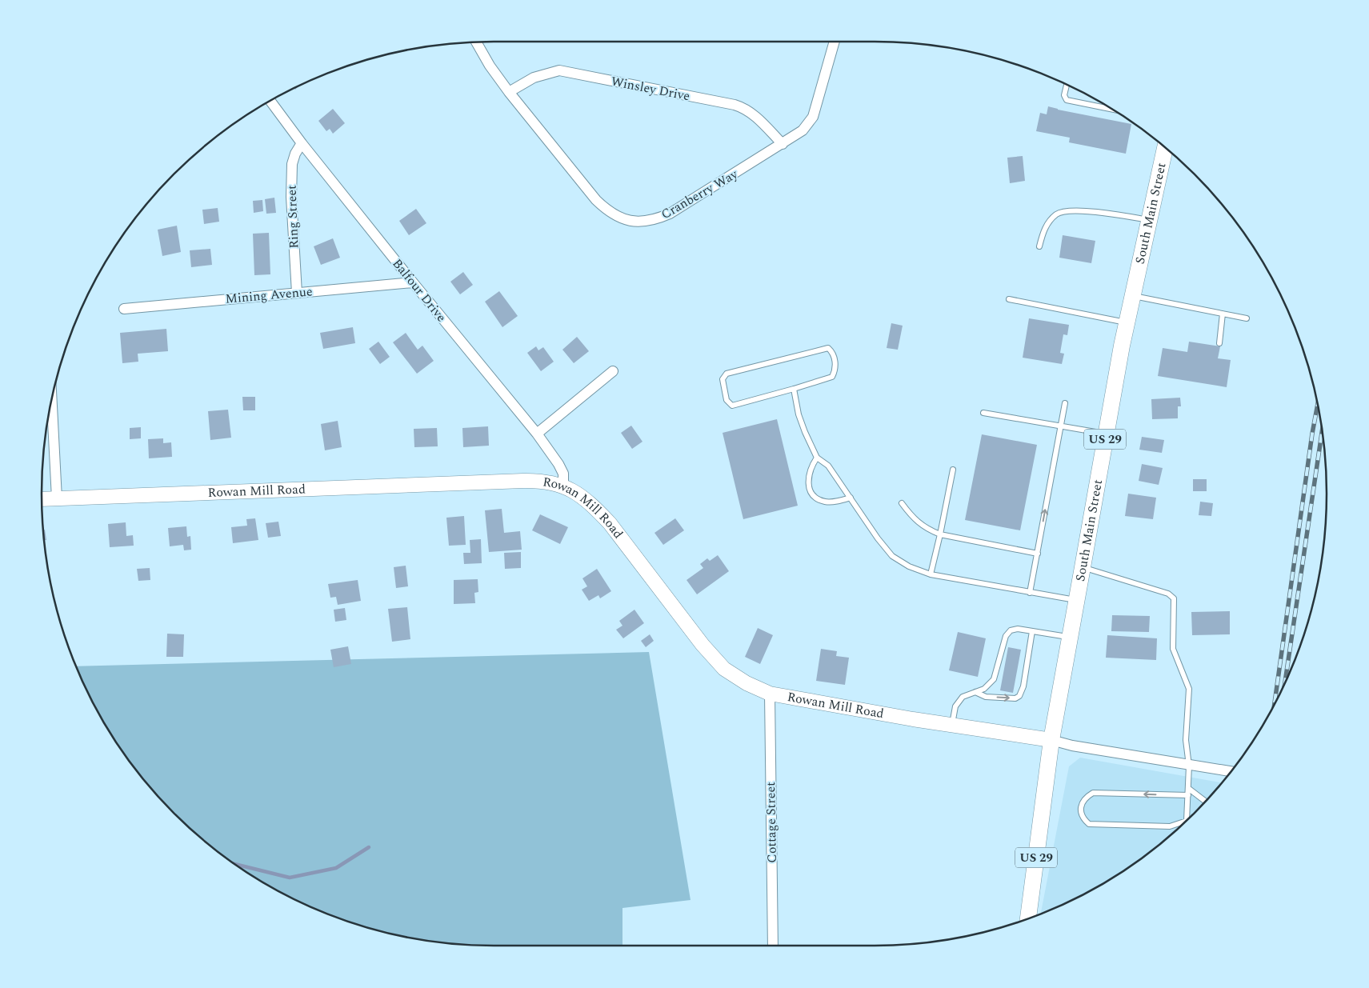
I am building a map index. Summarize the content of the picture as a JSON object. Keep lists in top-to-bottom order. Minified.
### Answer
{"streets":{"main road":["South Main Street","US 29"],"street":["Winsley Drive","Cranberry Way","Ring Street","Balfour Drive","Mining Avenue","Rowan Mill Road","Cottage Street"]},"crossings":[["Winsley Drive","Cranberry Way"],["South Main Street","Rowan Mill Road"],["Ring Street","Balfour Drive"],["Ring Street","Mining Avenue"],["Balfour Drive","Mining Avenue"],["Balfour Drive","Rowan Mill Road"],["Rowan Mill Road","Cottage Street"]]}
